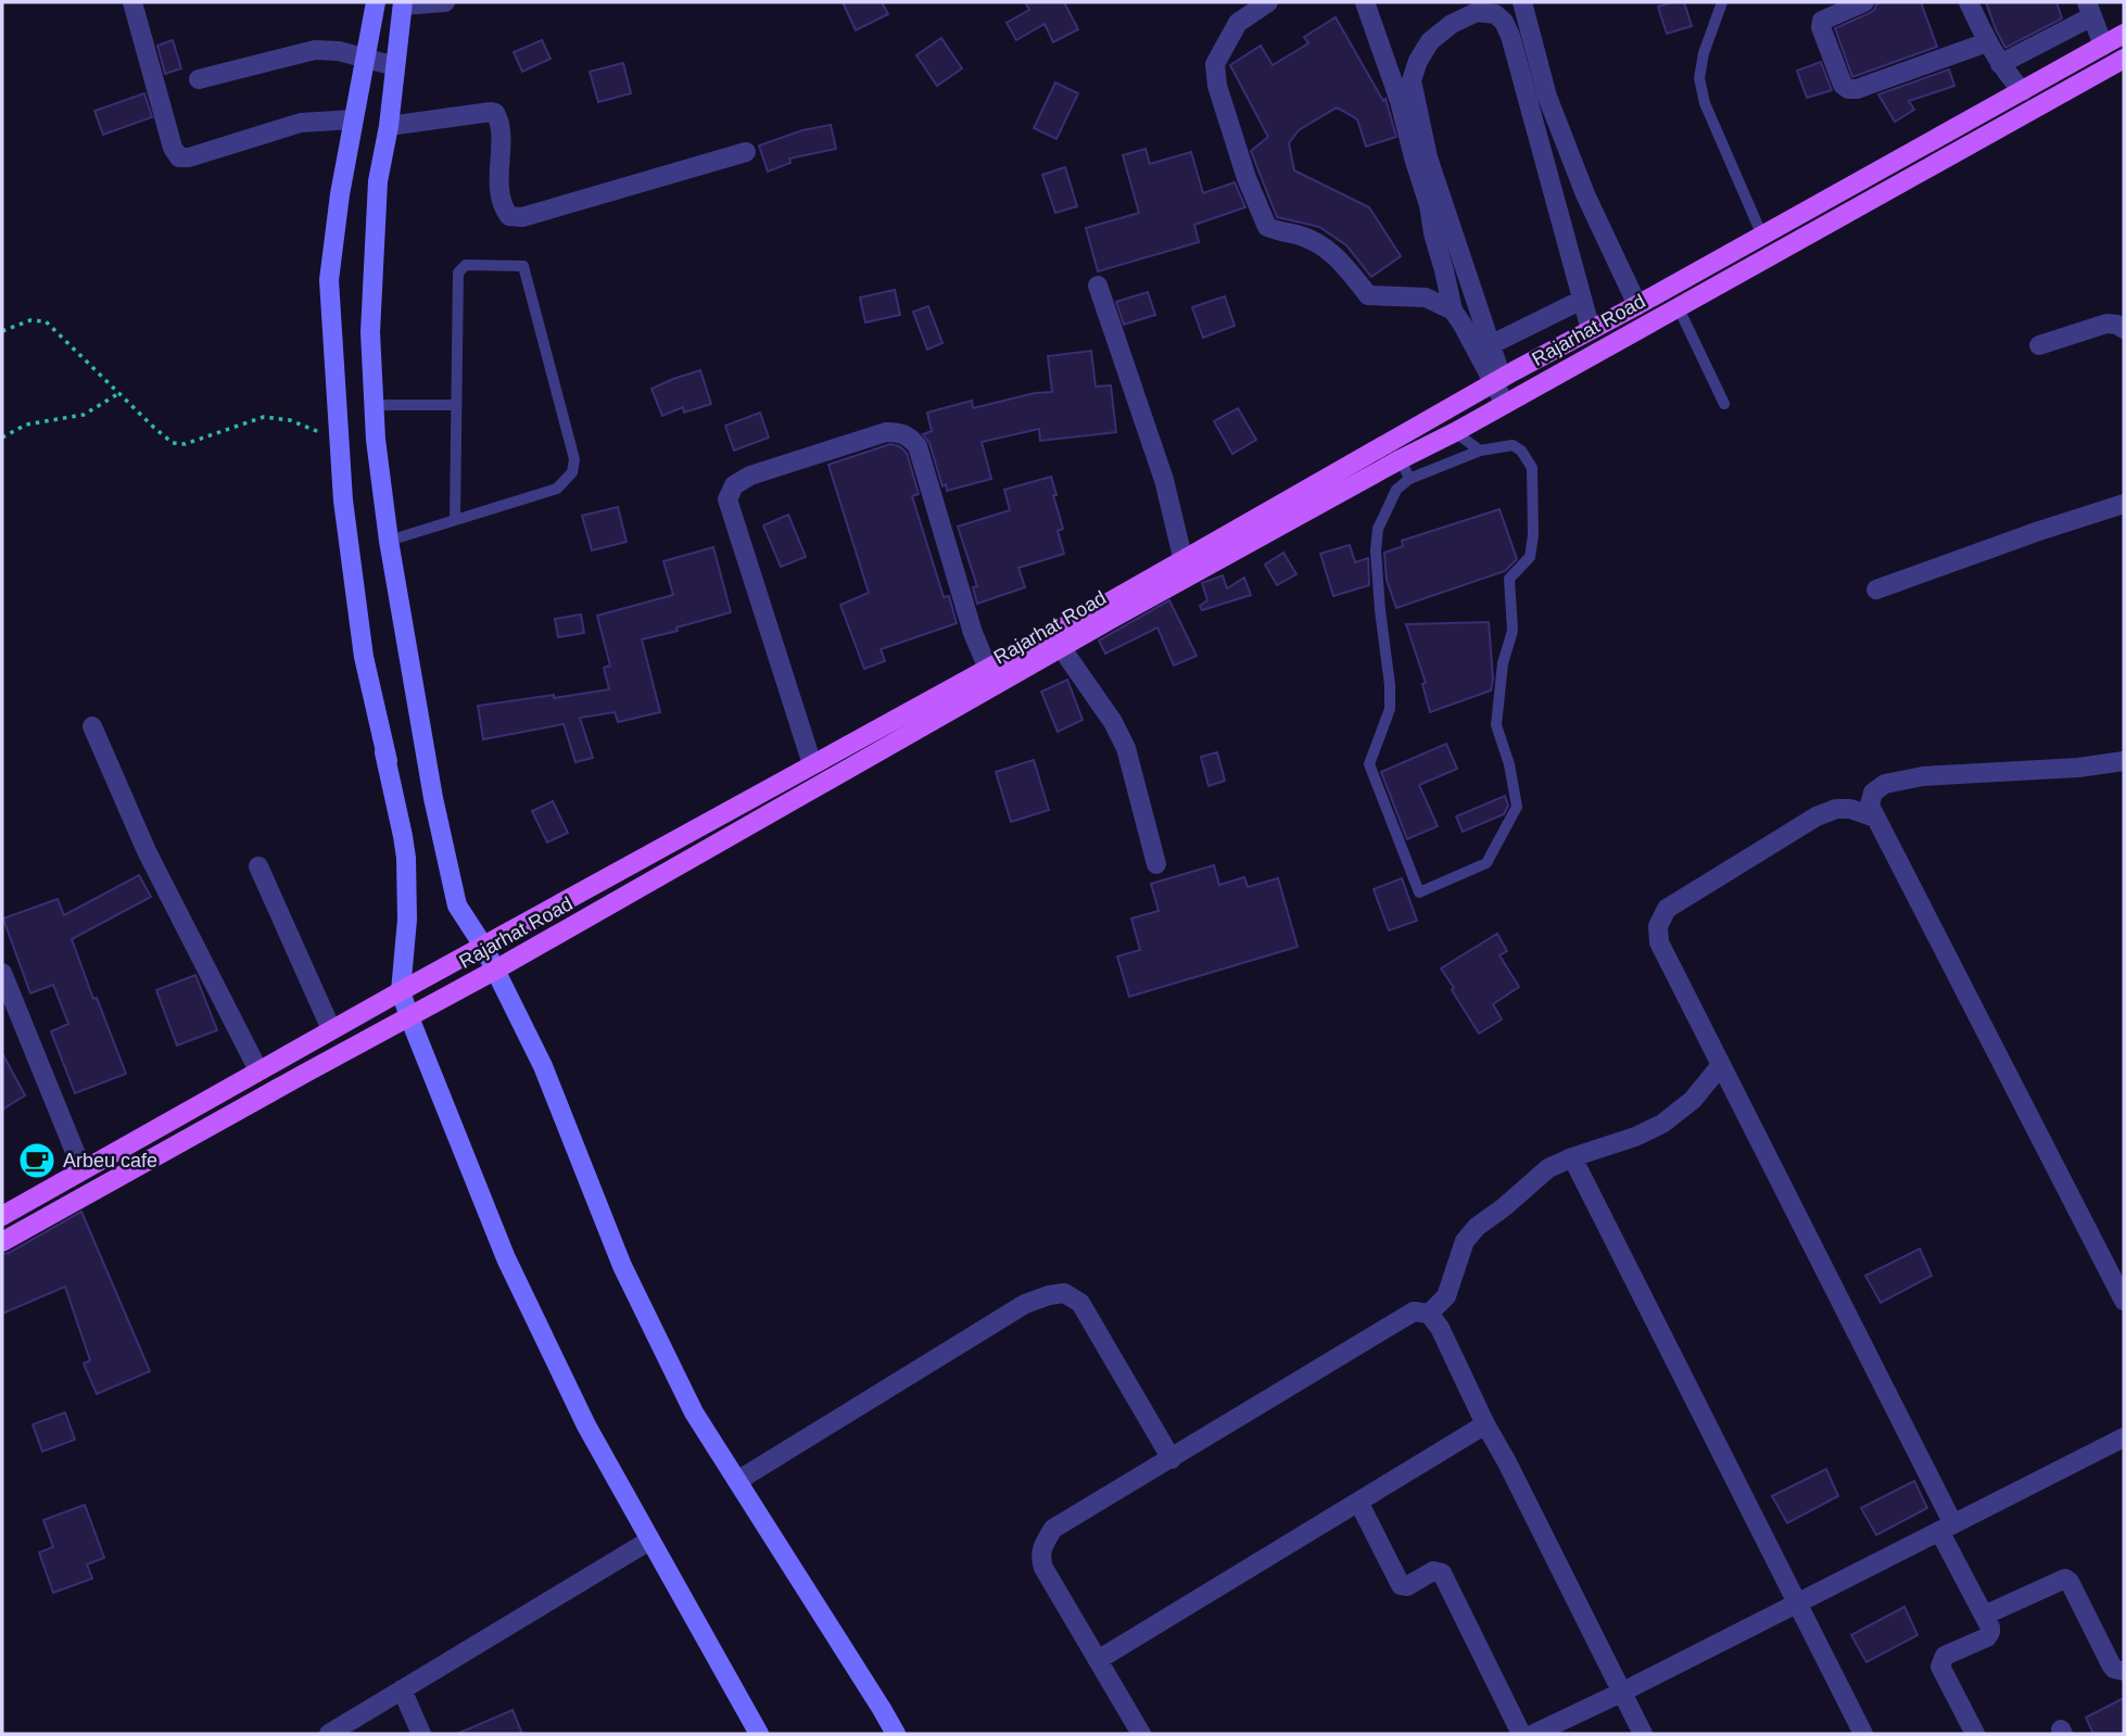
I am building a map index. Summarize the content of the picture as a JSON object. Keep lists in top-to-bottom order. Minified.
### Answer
{"streets":{"main road":["Rajarhat Road"]},"places":{"cafe":["Arbeu cafe"]}}
